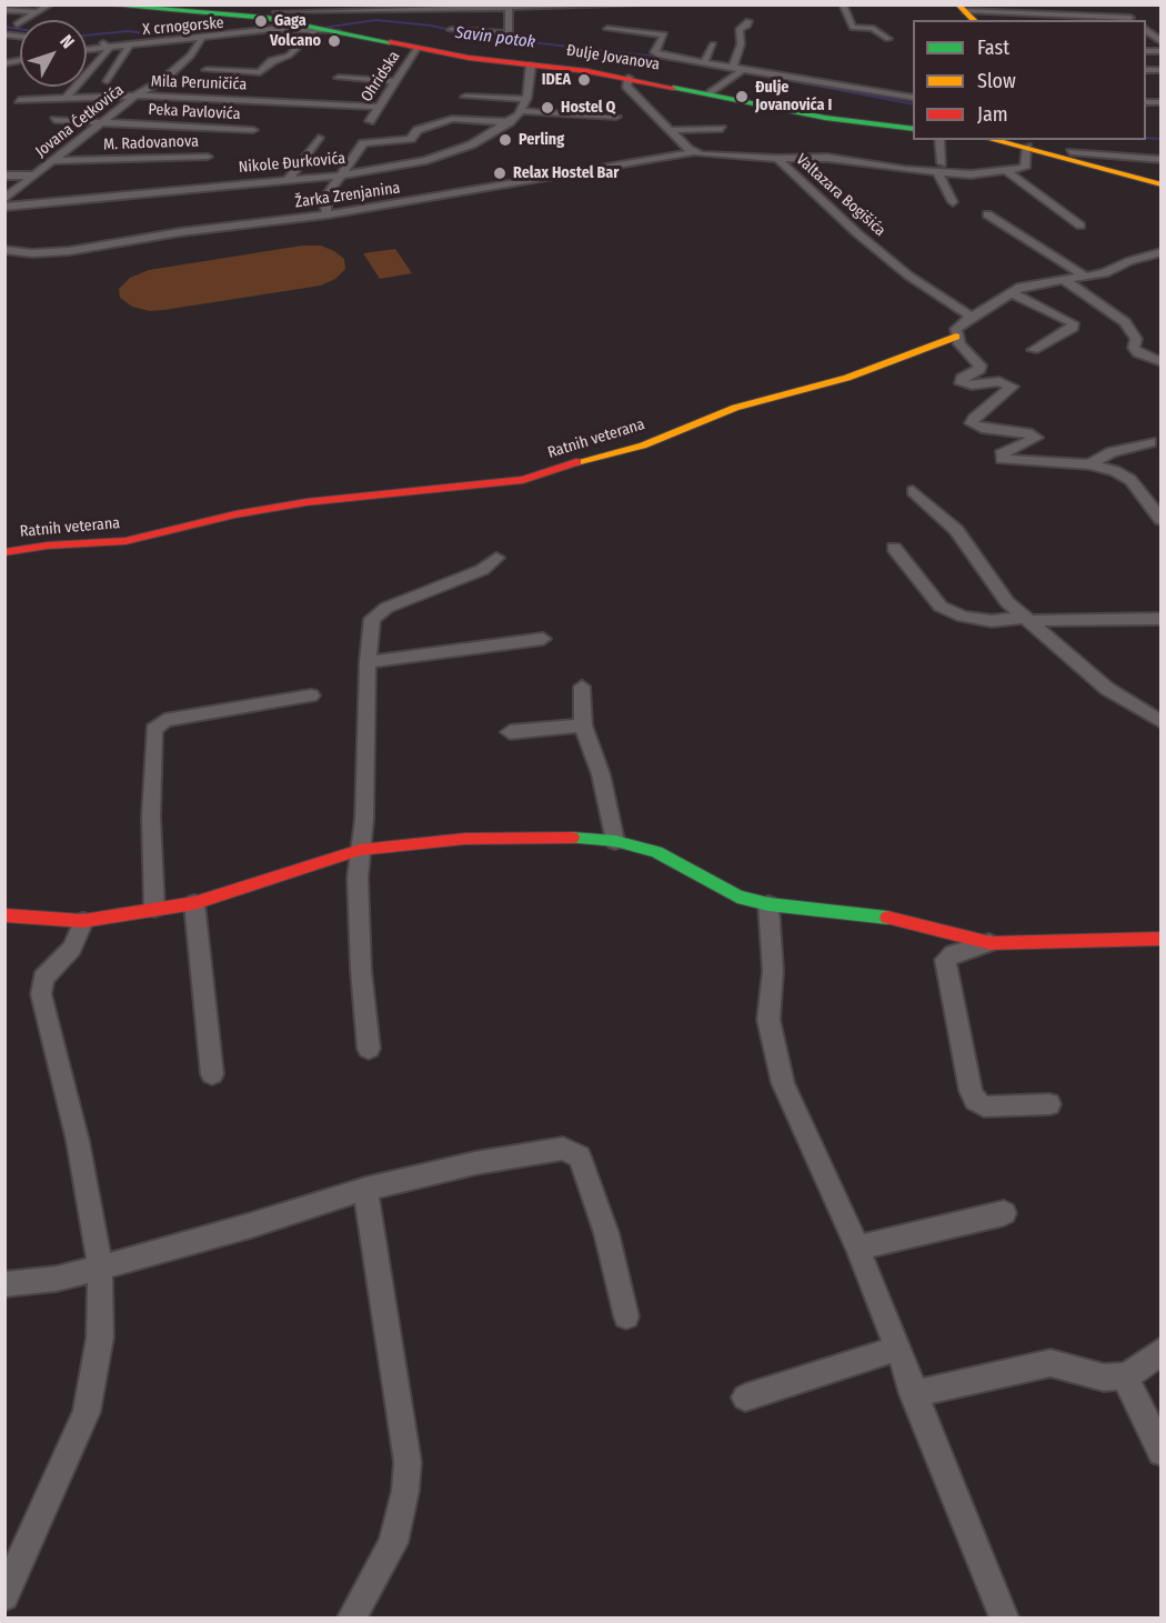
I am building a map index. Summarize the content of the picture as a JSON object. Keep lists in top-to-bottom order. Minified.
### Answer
{"streets":{"street":["X crnogorske","Đulje Jovanova","Ohridska","Mila Peruničića","Peka Pavlovića","Jovana Ćetkovića","M. Radovanova","Nikole Đurkovića","Žarka Zrenjanina","Valtazara Bogišića","Ratnih veterana"]},"crossings":[["X crnogorske","Đulje Jovanova"],["X crnogorske","Jovana Ćetkovića"],["Đulje Jovanova","Ohridska"],["Đulje Jovanova","Nikole Đurkovića"],["Ohridska","Mila Peruničića"],["Mila Peruničića","Jovana Ćetkovića"],["Peka Pavlovića","Jovana Ćetkovića"],["Jovana Ćetkovića","M. Radovanova"],["Žarka Zrenjanina","Valtazara Bogišića"],["Valtazara Bogišića","Ratnih veterana"]],"water":["Savin potok"],"places":["Gaga","Volcano","IDEA","Đulje Jovanovića I","Hostel Q","Perling","Relax Hostel Bar"],"legend":["Fast","Slow","Jam"],"north":"top right"}
